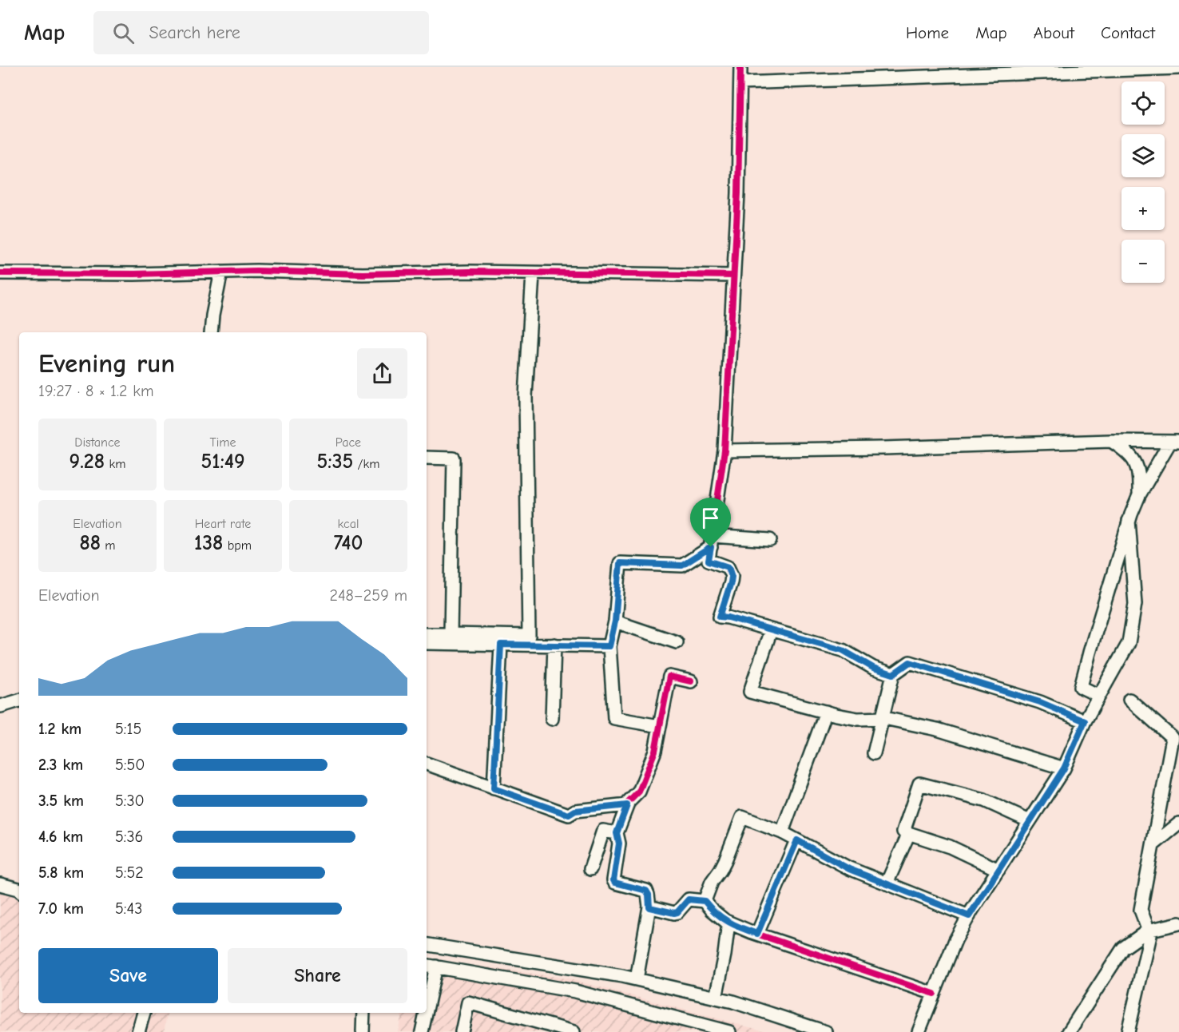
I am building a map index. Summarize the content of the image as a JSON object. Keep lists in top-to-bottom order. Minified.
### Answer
{"page":{"header":"Map","search":"Search here","nav":["Home","Map","About","Contact"],"map_buttons":["+","−"],"heading":["Evening run","19:27 · 8 × 1.2 km"],"stats":[["Distance","9.28 km"],["Time","51:49"],["Pace","5:35 /km"],["Elevation","88 m"],["Heart rate","138 bpm"],["kcal","740"]],"chart":["Elevation","248–259 m"],"list":[{"name":"1.2 km","note":"5:15"},{"name":"2.3 km","note":"5:50"},{"name":"3.5 km","note":"5:30"},{"name":"4.6 km","note":"5:36"},{"name":"5.8 km","note":"5:52"},{"name":"7.0 km","note":"5:43"}],"buttons":["Save","Share"]}}
